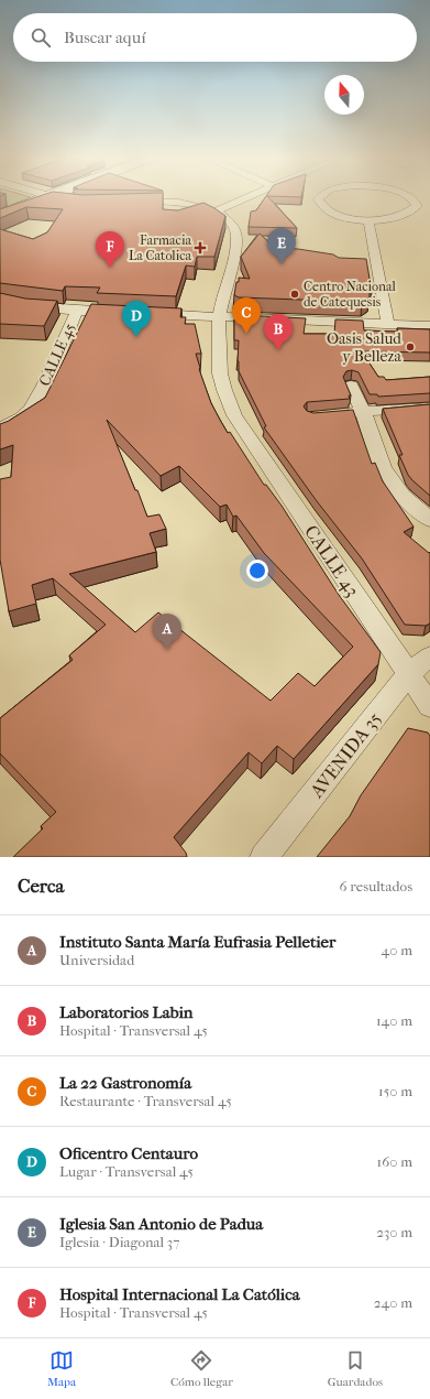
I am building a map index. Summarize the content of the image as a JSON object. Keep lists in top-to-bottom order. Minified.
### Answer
{"streets":{"street":["CALLE 45","CALLE 43","AVENIDA 35"]},"crossings":[["CALLE 43","AVENIDA 35"]],"places":{"health":["Farmacia La Catolica"],"other":["Centro Nacional de Catequesis","Oasis Salud y Belleza"]},"north":"top","page":{"search":"Buscar aquí","pins":["E","F","C","D","B","A"],"heading":["Cerca","6 resultados"],"list":[{"mark":"A","name":"Instituto Santa María Eufrasia Pelletier","note":"Universidad","value":"40 m"},{"mark":"B","name":"Laboratorios Labin","note":"Hospital · Transversal 45","value":"140 m"},{"mark":"C","name":"La 22 Gastronomía","note":"Restaurante · Transversal 45","value":"150 m"},{"mark":"D","name":"Oficentro Centauro","note":"Lugar · Transversal 45","value":"160 m"},{"mark":"E","name":"Iglesia San Antonio de Padua","note":"Iglesia · Diagonal 37","value":"230 m"},{"mark":"F","name":"Hospital Internacional La Católica","note":"Hospital · Transversal 45","value":"240 m"}],"nav":["Mapa","Cómo llegar","Guardados"]}}
